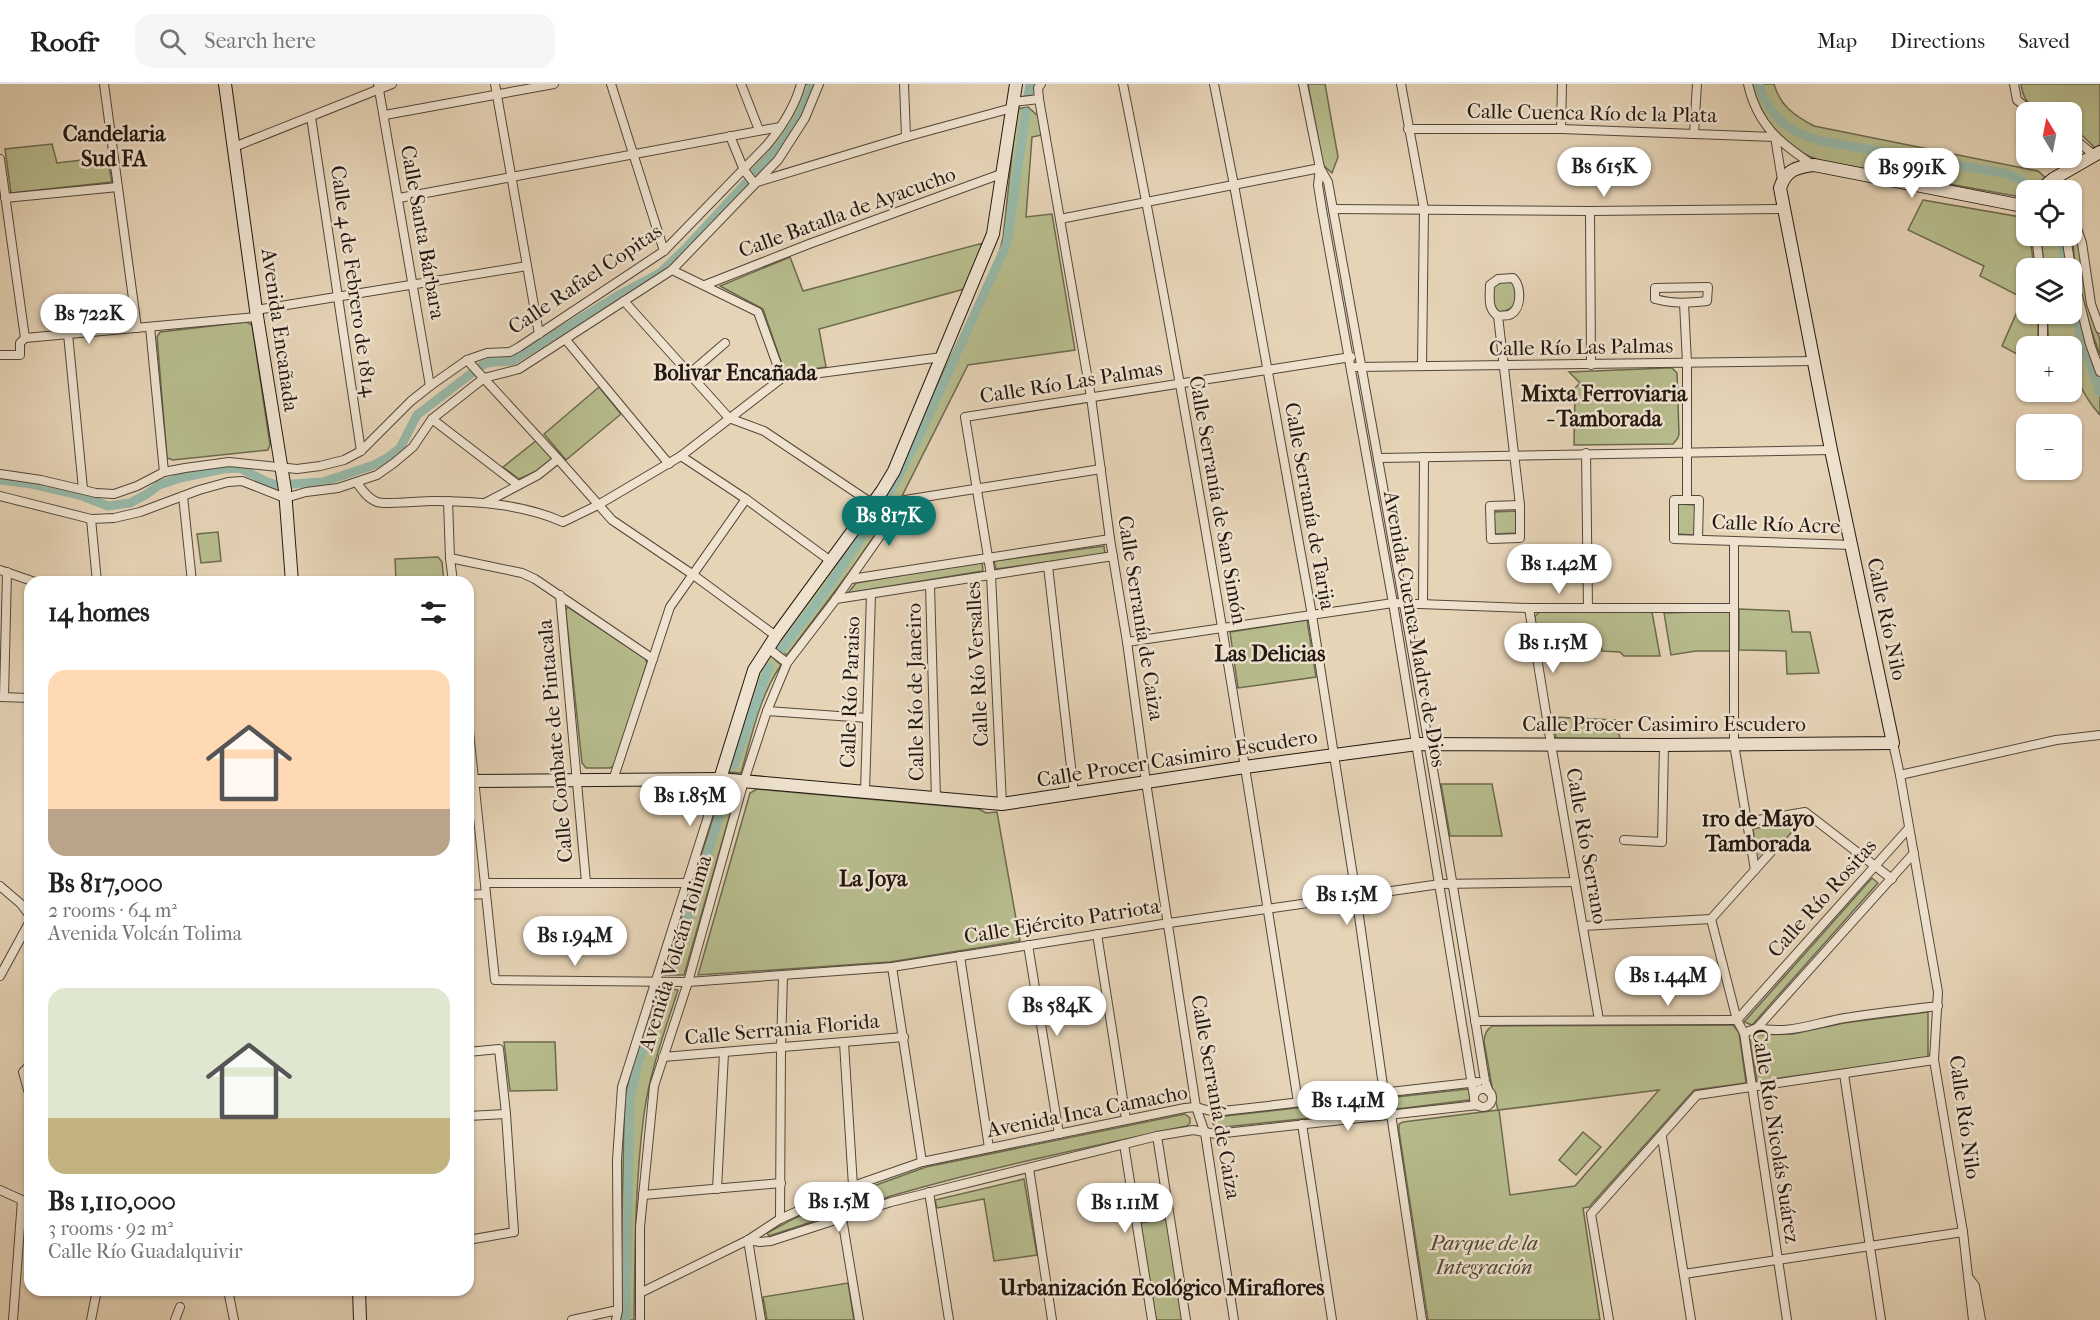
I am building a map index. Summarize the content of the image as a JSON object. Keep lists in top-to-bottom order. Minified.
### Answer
{"streets":{"main road":["Avenida Encañada","Calle Río Nilo","Calle Procer Casimiro Escudero"],"street":["Calle Cuenca Río de la Plata","Calle Batalla de Ayacucho","Calle Santa Bárbara","Calle Rafael Copitas","Calle 4 de Febrero de 1814","Calle Río Las Palmas","Calle Serranía de San Simón","Calle Serranía de Tarija","Calle Río Acre","Calle Serranía de Caiza","Avenida Cuenca Madre de Dios","Calle Río Versalles","Calle Río Paraiso","Calle Río de Janeiro","Calle Combate de Pintacala","Calle Río Serrano","Calle Río Rositas","Calle Ejército Patriota","Avenida Volcán Tolima","Calle Serrania Florida","Avenida Inca Camacho","Calle Río Nicolás Suárez"]},"crossings":[["Calle Santa Bárbara","Calle Rafael Copitas"],["Calle Rafael Copitas","Calle 4 de Febrero de 1814"],["Calle Rafael Copitas","Avenida Encañada"],["Calle Río Las Palmas","Calle Serranía de San Simón"],["Calle Río Las Palmas","Calle Serranía de Tarija"],["Calle Río Las Palmas","Calle Serranía de Caiza"],["Calle Río Las Palmas","Calle Río Nilo"],["Calle Río Las Palmas","Avenida Cuenca Madre de Dios"],["Calle Río Las Palmas","Calle Río Versalles"],["Calle Serranía de San Simón","Calle Procer Casimiro Escudero"],["Calle Serranía de San Simón","Calle Ejército Patriota"],["Calle Serranía de San Simón","Avenida Inca Camacho"],["Calle Serranía de Tarija","Calle Procer Casimiro Escudero"],["Calle Serranía de Tarija","Calle Ejército Patriota"],["Calle Serranía de Tarija","Avenida Inca Camacho"],["Calle Río Acre","Calle Río Nilo"],["Calle Serranía de Caiza","Calle Procer Casimiro Escudero"],["Calle Serranía de Caiza","Calle Ejército Patriota"],["Calle Serranía de Caiza","Avenida Inca Camacho"],["Calle Río Nilo","Calle Procer Casimiro Escudero"],["Calle Río Nilo","Calle Río Rositas"],["Avenida Cuenca Madre de Dios","Calle Procer Casimiro Escudero"],["Avenida Cuenca Madre de Dios","Calle Ejército Patriota"],["Avenida Cuenca Madre de Dios","Avenida Inca Camacho"],["Calle Río Versalles","Calle Procer Casimiro Escudero"],["Calle Río Versalles","Avenida Volcán Tolima"],["Calle Río Paraiso","Calle Procer Casimiro Escudero"],["Calle Río de Janeiro","Calle Procer Casimiro Escudero"],["Calle Procer Casimiro Escudero","Calle Combate de Pintacala"],["Calle Procer Casimiro Escudero","Calle Río Serrano"],["Calle Procer Casimiro Escudero","Avenida Volcán Tolima"],["Calle Río Rositas","Calle Río Nicolás Suárez"],["Calle Ejército Patriota","Avenida Volcán Tolima"],["Avenida Volcán Tolima","Calle Serrania Florida"],["Avenida Volcán Tolima","Avenida Inca Camacho"]],"districts":["Candelaria Sud FA","Bolivar Encañada","Mixta Ferroviaria - Tamborada","Las Delicias","1ro de Mayo Tamborada","La Joya","Urbanización Ecológico Miraflores"],"parks":["Parque de la Integración"],"north":"top","page":{"header":"Roofr","search":"Search here","nav":["Map","Directions","Saved"],"map_buttons":["+","−"],"price":["Bs 615K","Bs 991K","Bs 722K","Bs 817K","Bs 1.42M","Bs 1.15M","Bs 1.85M","Bs 1.5M","Bs 1.94M","Bs 1.44M","Bs 584K","Bs 1.41M","Bs 1.5M","Bs 1.11M"],"heading":"14 homes","list":[{"name":"Bs 817,000","note":"2 rooms · 64 m² · Avenida Volcán Tolima"},{"name":"Bs 1,110,000","note":"3 rooms · 92 m² · Calle Río Guadalquivir"}]}}
